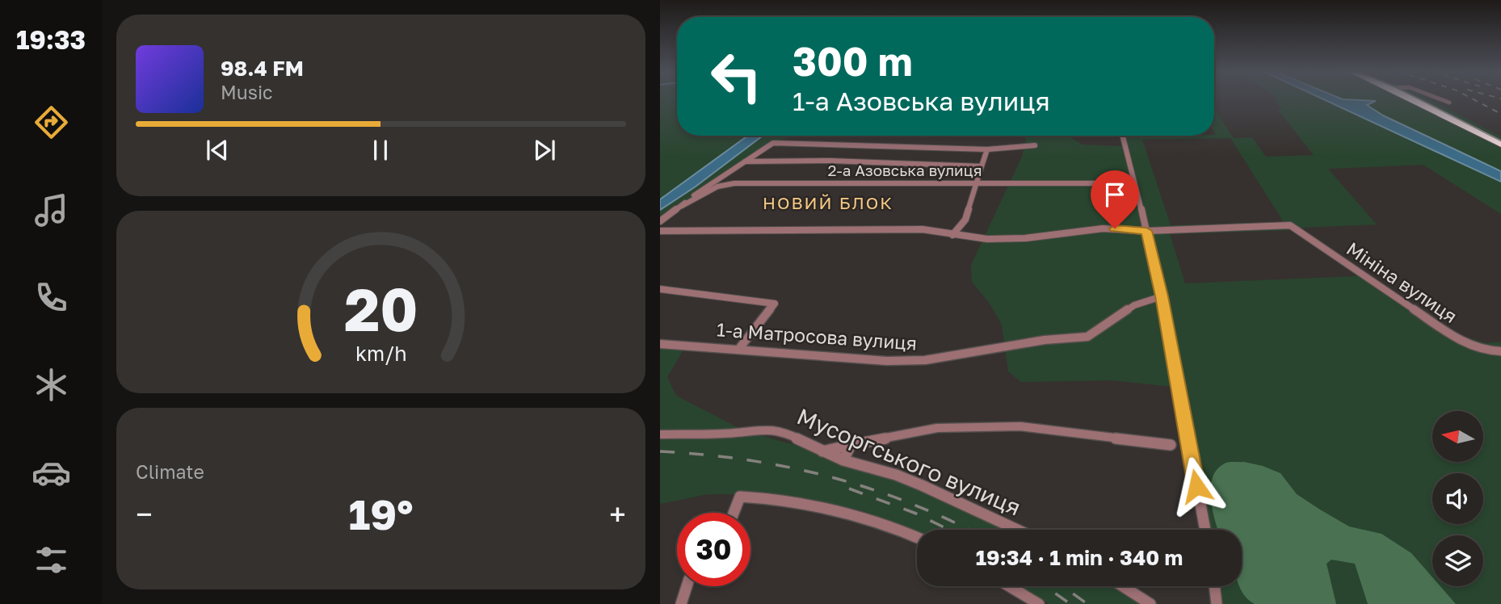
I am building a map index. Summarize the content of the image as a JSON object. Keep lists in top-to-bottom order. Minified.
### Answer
{"streets":{"street":["2-а Азовська вулиця","Мініна вулиця","1-а Матросова вулиця","Мусоргського вулиця"]},"districts":["НОВИЙ БЛОК"],"north":"left","page":{"tabs":"19:33","turn":["300 m","1-а Азовська вулиця"],"song":["98.4 FM","Music"],"tile":"Climate","heat":["−","19°","+"],"limit":"30","trip":"19:34 · 1 min · 340 m","gauge":["20","km/h"]}}
